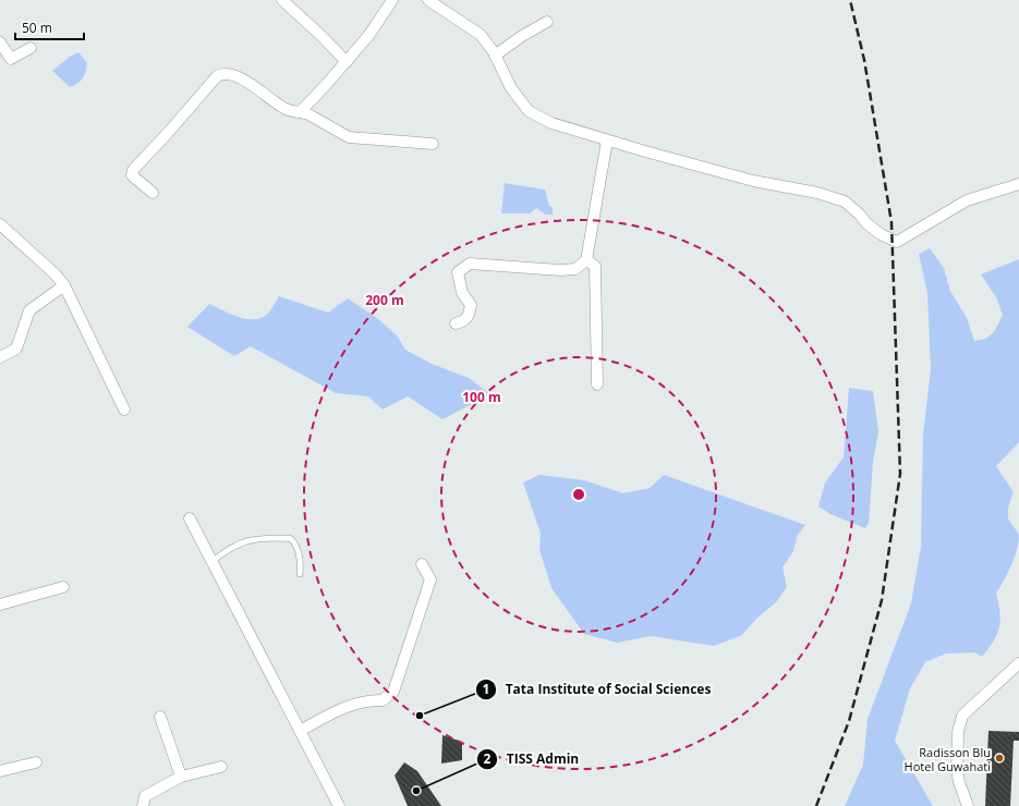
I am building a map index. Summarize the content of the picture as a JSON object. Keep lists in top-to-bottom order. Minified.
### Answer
{"places":["Tata Institute of Social Sciences","Radisson Blu Hotel Guwahati","TISS Admin"],"scale_bar":"50 m","rings":["200 m","100 m"]}
